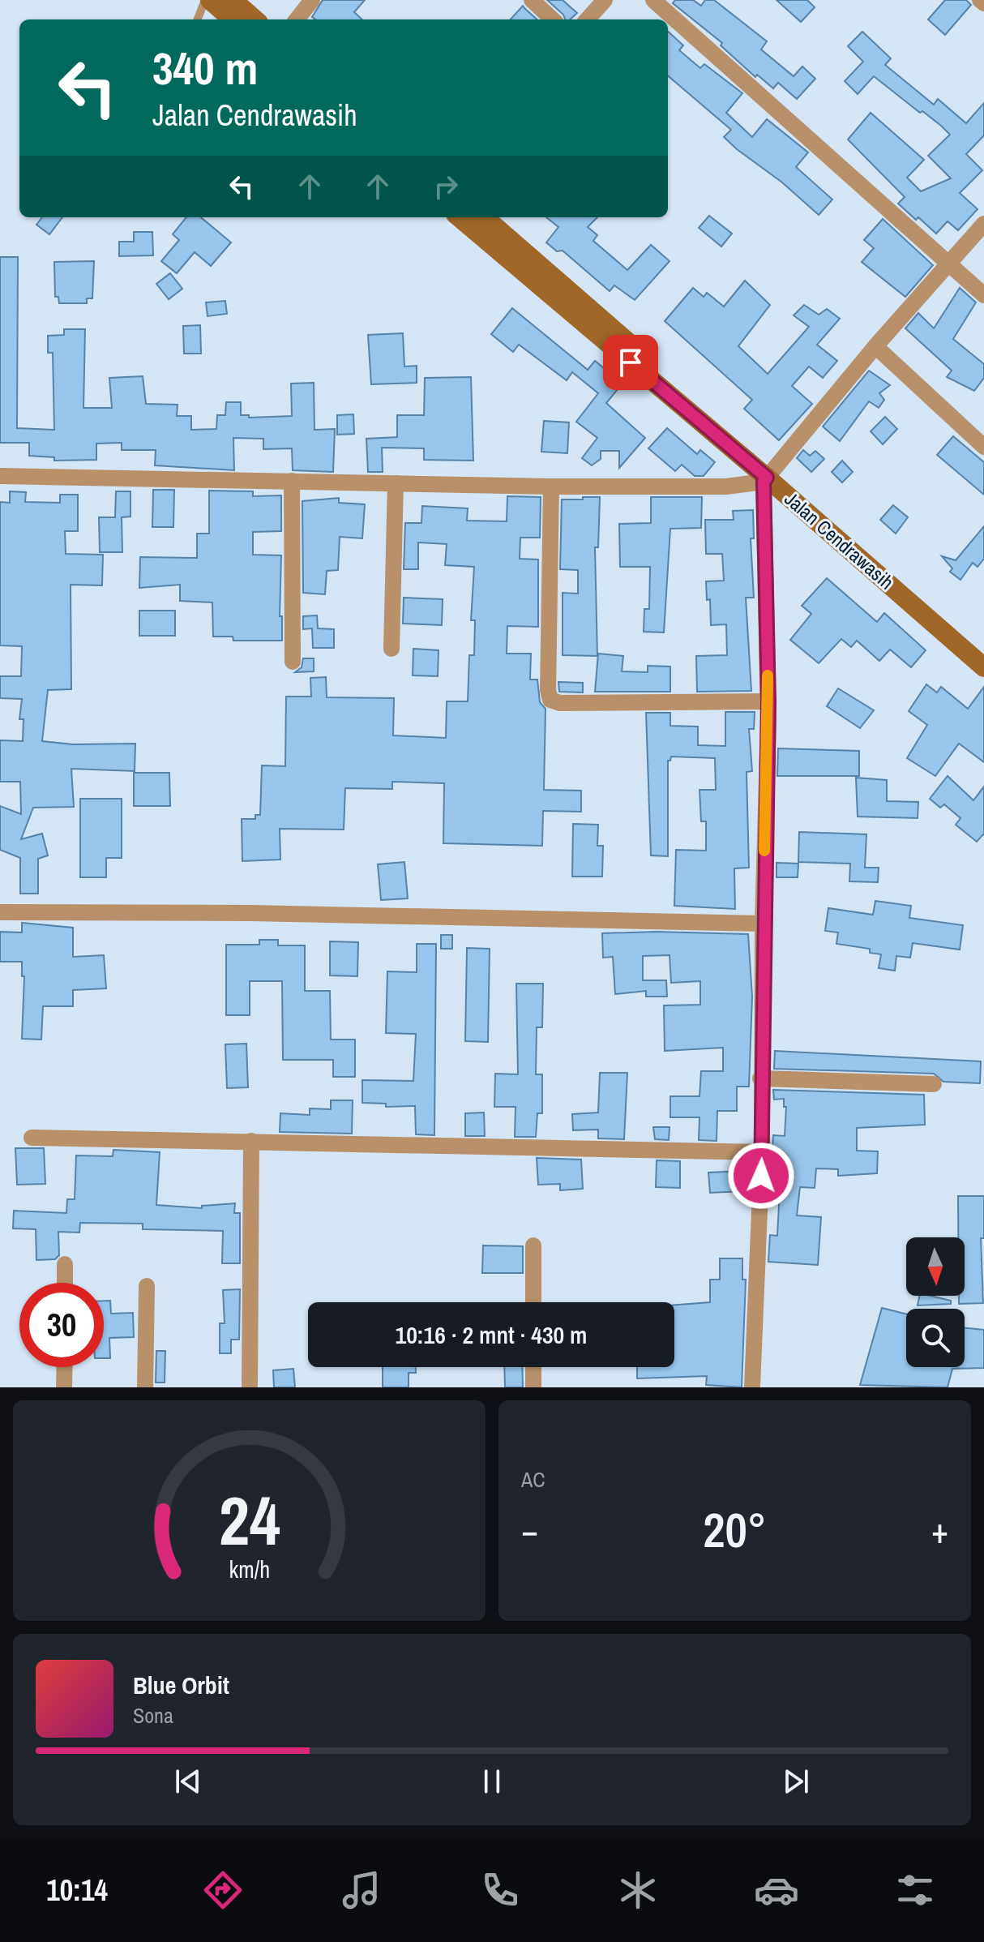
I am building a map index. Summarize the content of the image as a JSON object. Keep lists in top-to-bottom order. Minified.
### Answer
{"streets":{"main road":["Jalan Cendrawasih"]},"north":"bottom","page":{"turn":["340 m","Jalan Cendrawasih"],"limit":"30","trip":"10:16 · 2 mnt · 430 m","tile":"AC","heat":["−","20°","+"],"song":["Blue Orbit","Sona"],"tabs":"10:14","gauge":["24","km/h"]}}
